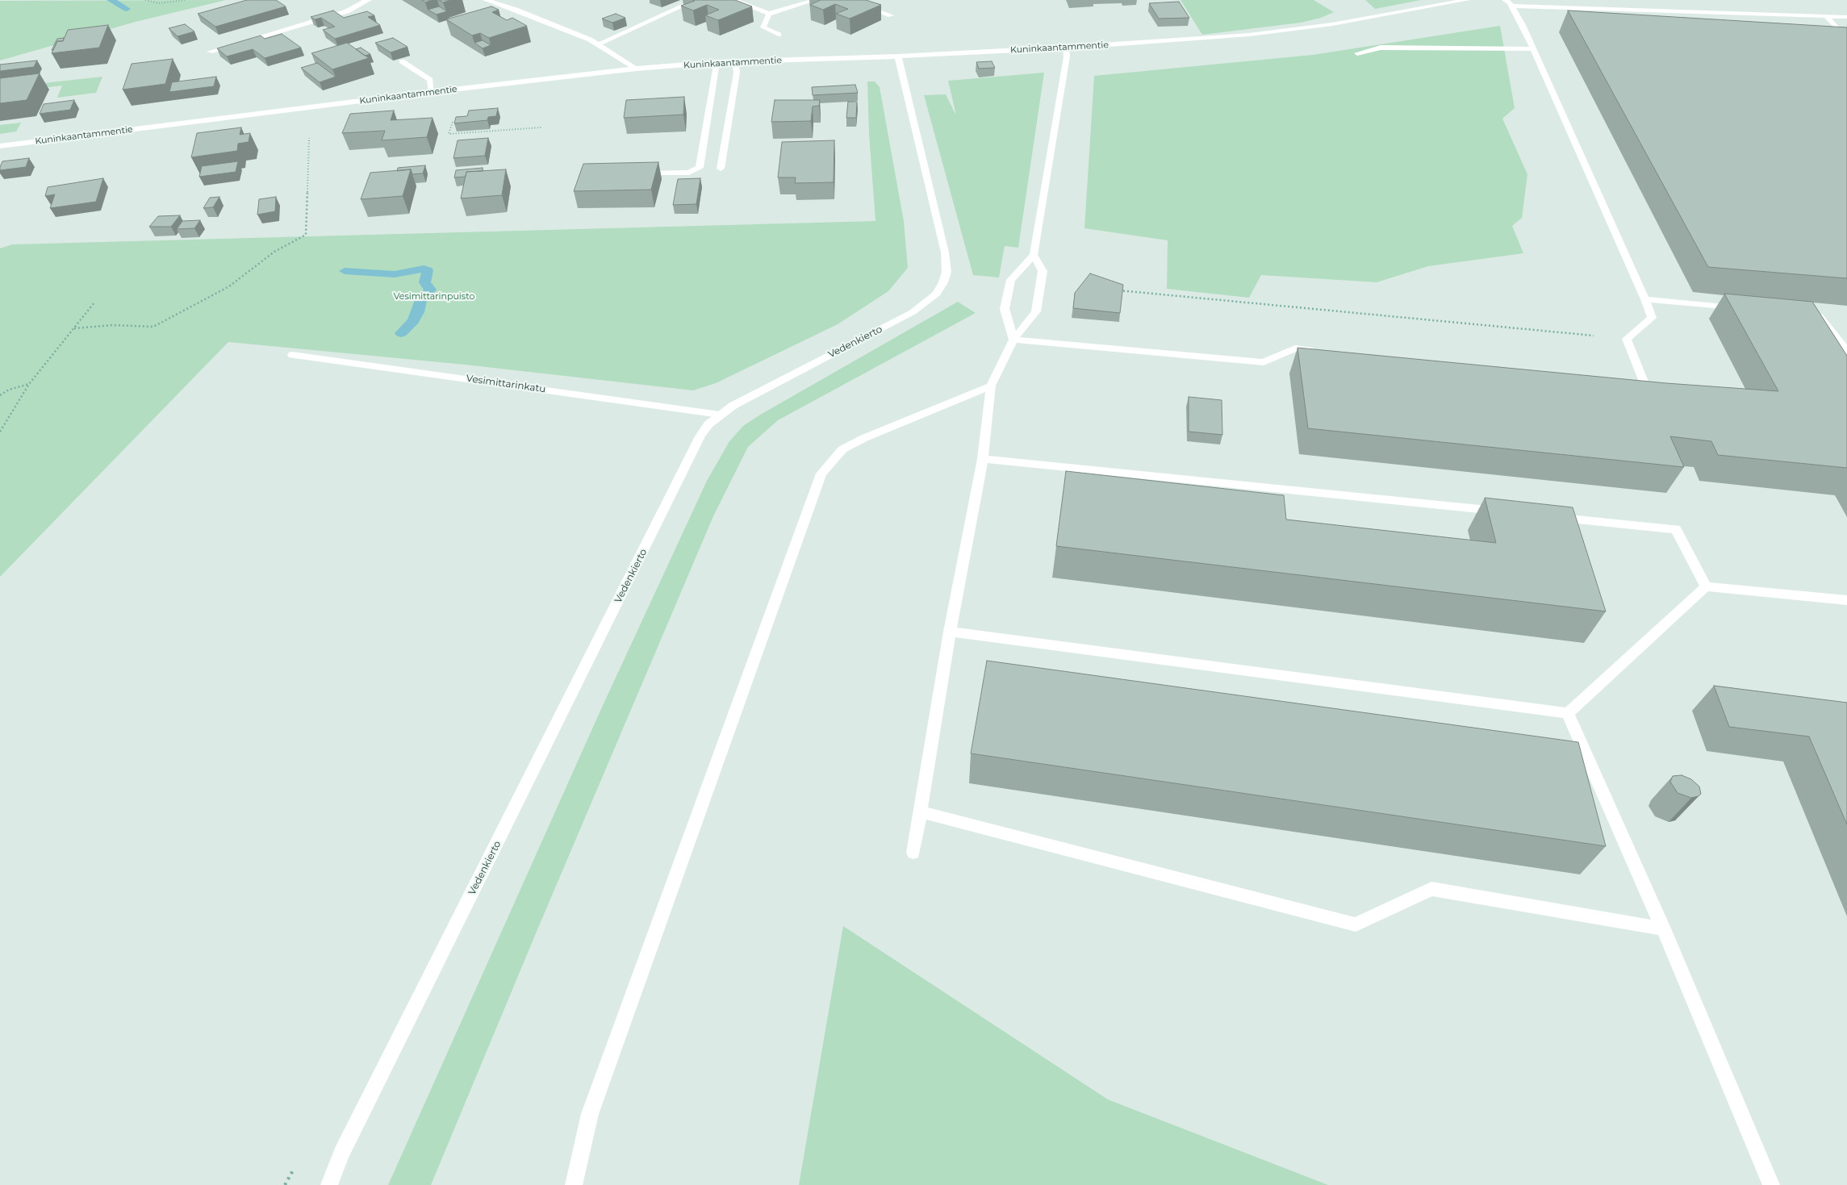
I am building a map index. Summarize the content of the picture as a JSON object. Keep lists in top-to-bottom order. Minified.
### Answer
{"streets":{"street":["Kuninkaantammentie","Vedenkierto","Vesimittarinkatu"]},"crossings":[["Kuninkaantammentie","Vedenkierto"],["Vedenkierto","Vesimittarinkatu"]],"parks":["Vesimittarinpuisto"]}
